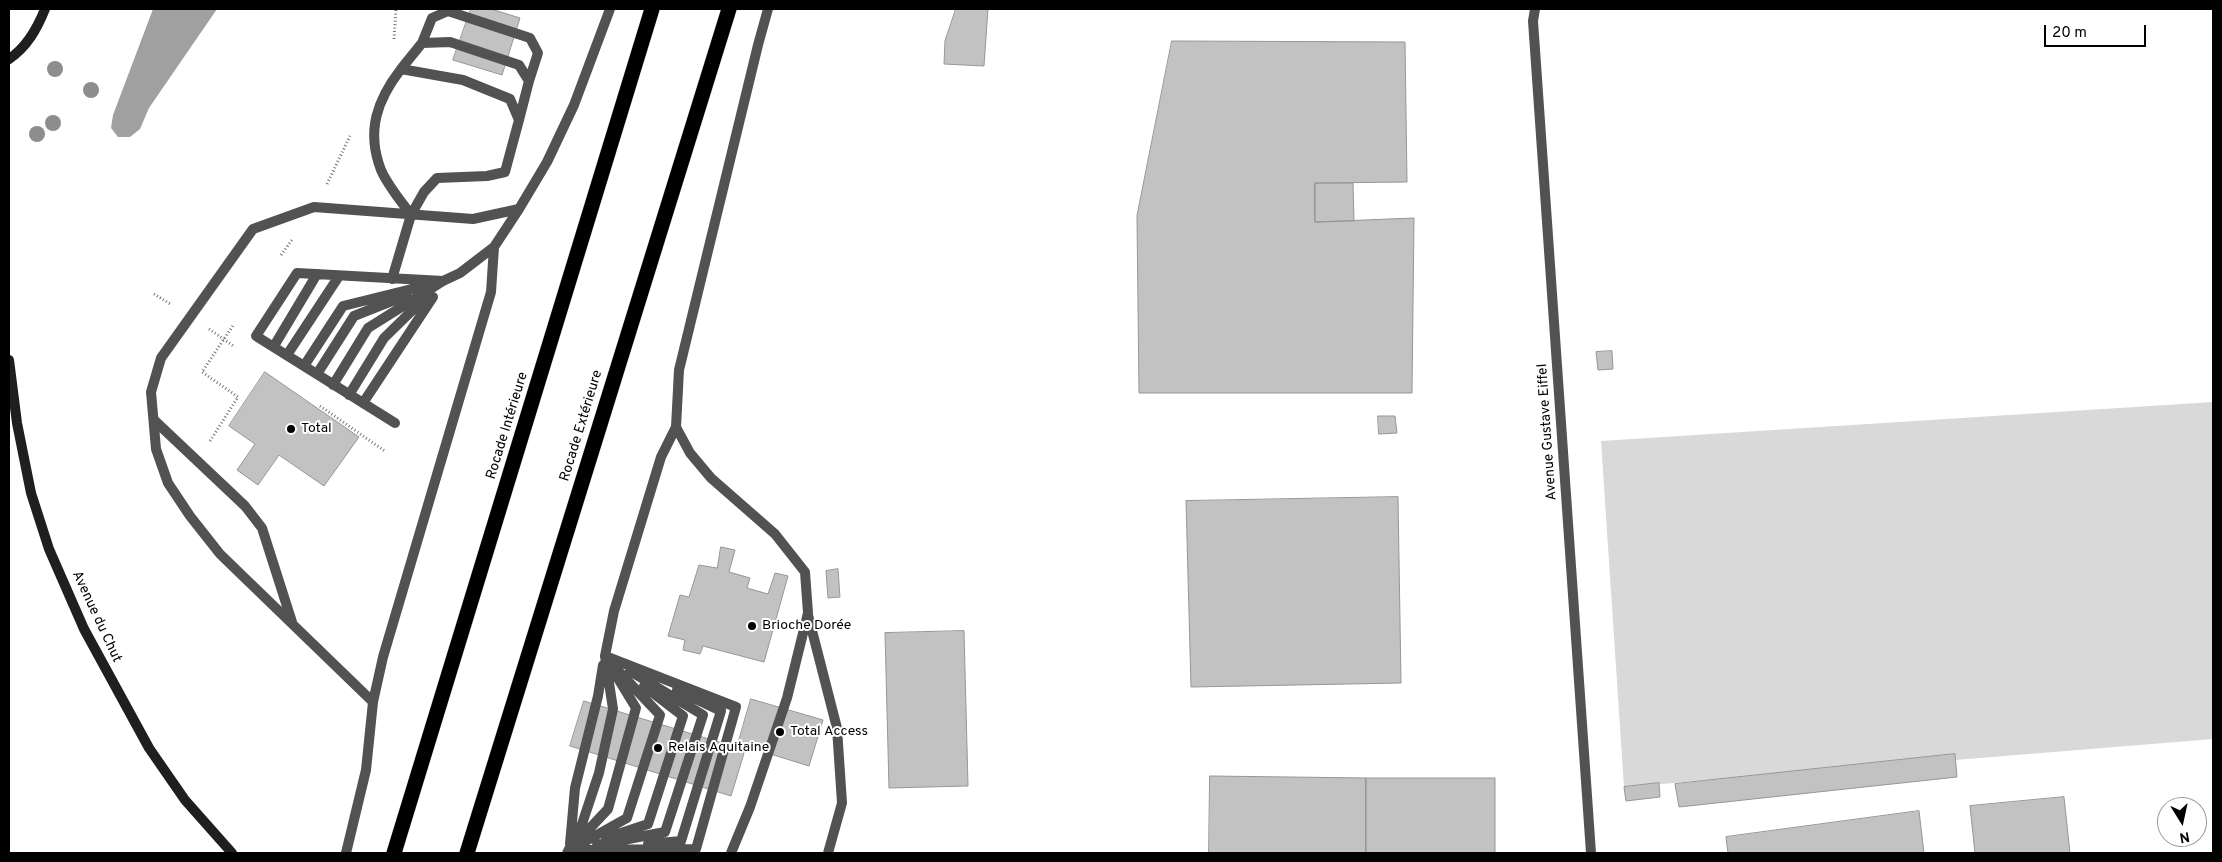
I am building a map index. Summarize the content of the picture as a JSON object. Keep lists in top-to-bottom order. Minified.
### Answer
{"streets":{"highway":["Rocade Intérieure","Rocade Extérieure"],"street":["Avenue Gustave Eiffel","Avenue du Chut"]},"places":["Total","Brioche Dorée","Total Access","Relais Aquitaine"],"scale_bar":"20 m","north":"bottom"}
